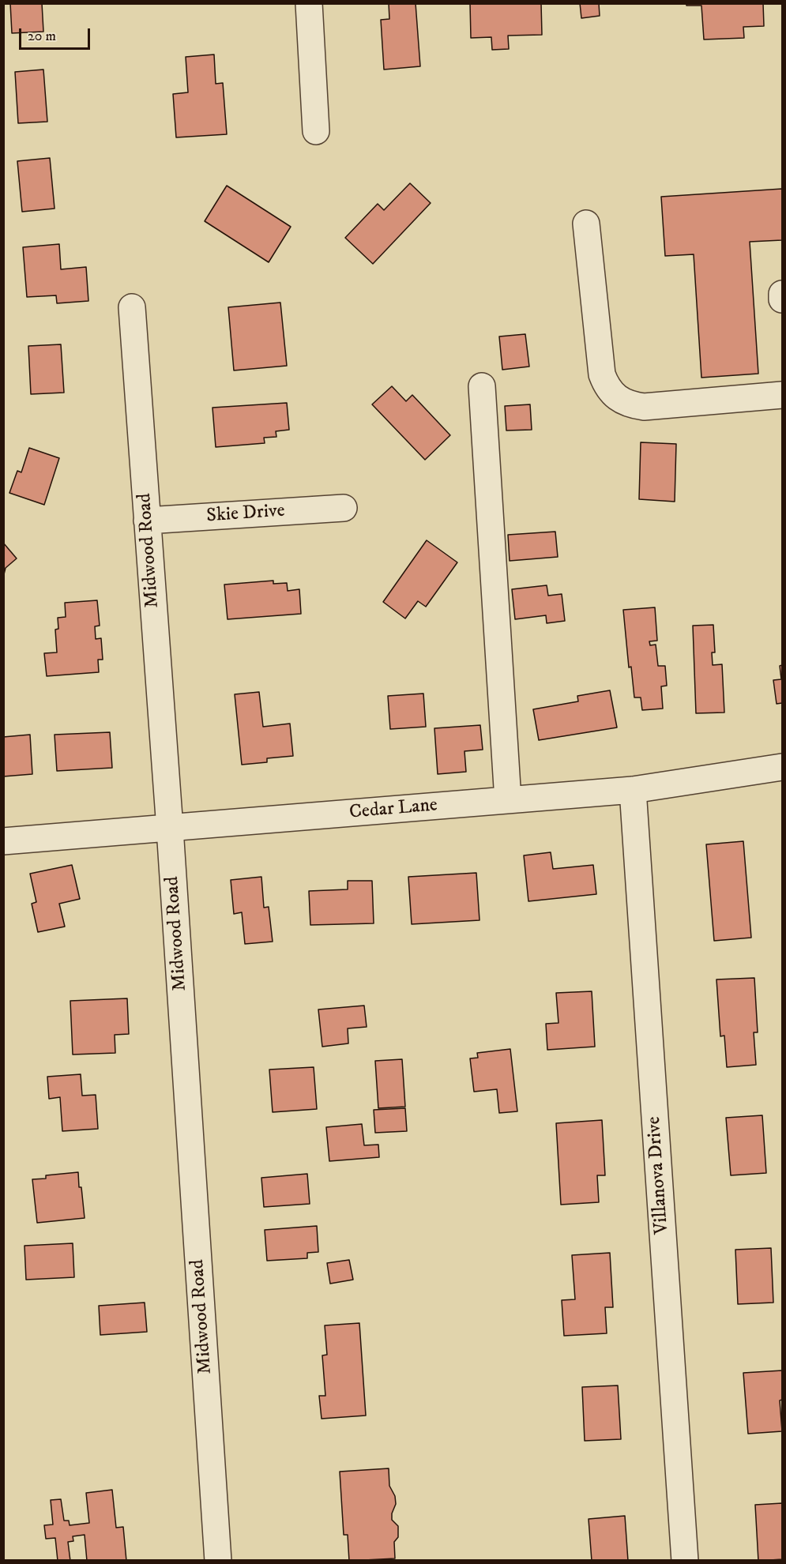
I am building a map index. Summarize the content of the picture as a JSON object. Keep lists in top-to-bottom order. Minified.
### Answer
{"streets":{"street":["Skie Drive","Midwood Road","Cedar Lane","Villanova Drive"]},"crossings":[["Skie Drive","Midwood Road"],["Midwood Road","Cedar Lane"],["Cedar Lane","Villanova Drive"]],"scale_bar":"20 m"}
